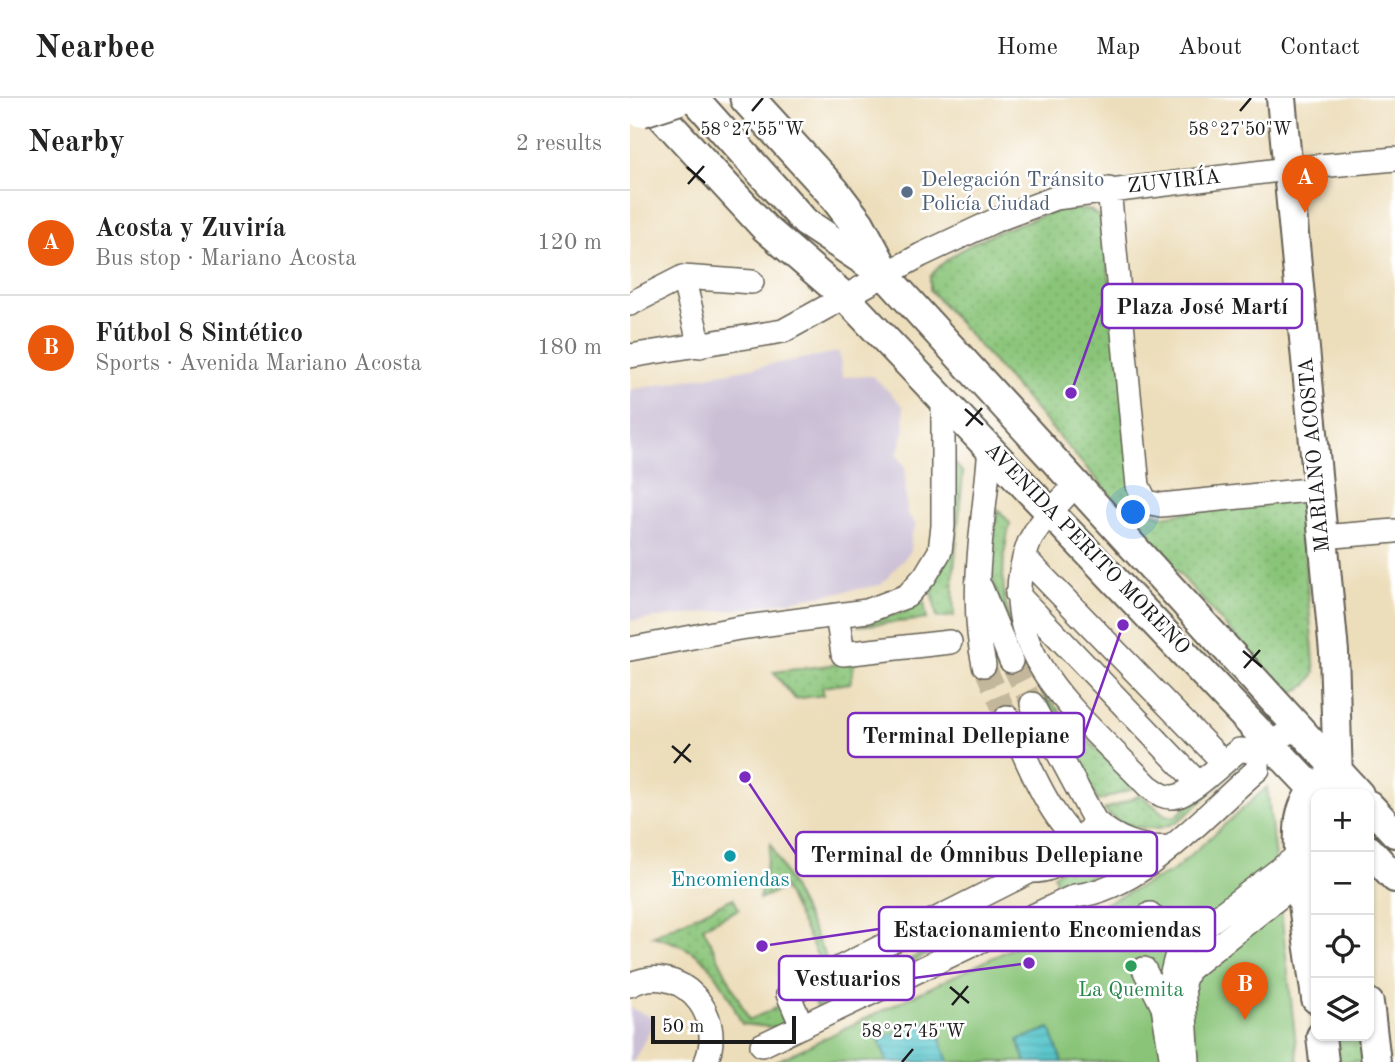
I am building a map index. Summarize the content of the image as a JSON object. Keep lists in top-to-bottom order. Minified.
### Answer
{"streets":{"main road":["MARIANO ACOSTA","AVENIDA PERITO MORENO"],"street":["ZUVIRÍA"]},"crossings":[["ZUVIRÍA","MARIANO ACOSTA"],["ZUVIRÍA","AVENIDA PERITO MORENO"],["MARIANO ACOSTA","AVENIDA PERITO MORENO"]],"places":["Delegación Tránsito Policía Ciudad","Plaza José Martí","Terminal Dellepiane","Terminal de Ómnibus Dellepiane","Encomiendas","Estacionamiento Encomiendas","Vestuarios","La Quemita"],"scale_bar":"50 m","page":{"header":"Nearbee","nav":["Home","Map","About","Contact"],"heading":["Nearby","2 results"],"pins":["A","B"],"list":[{"mark":"A","name":"Acosta y Zuviría","note":"Bus stop · Mariano Acosta","value":"120 m"},{"mark":"B","name":"Fútbol 8 Sintético","note":"Sports · Avenida Mariano Acosta","value":"180 m"}],"map_buttons":["+","−"],"scale":"50 m"},"coordinates":["58°27'55\"W","58°27'50\"W","58°27'45\"W"]}
